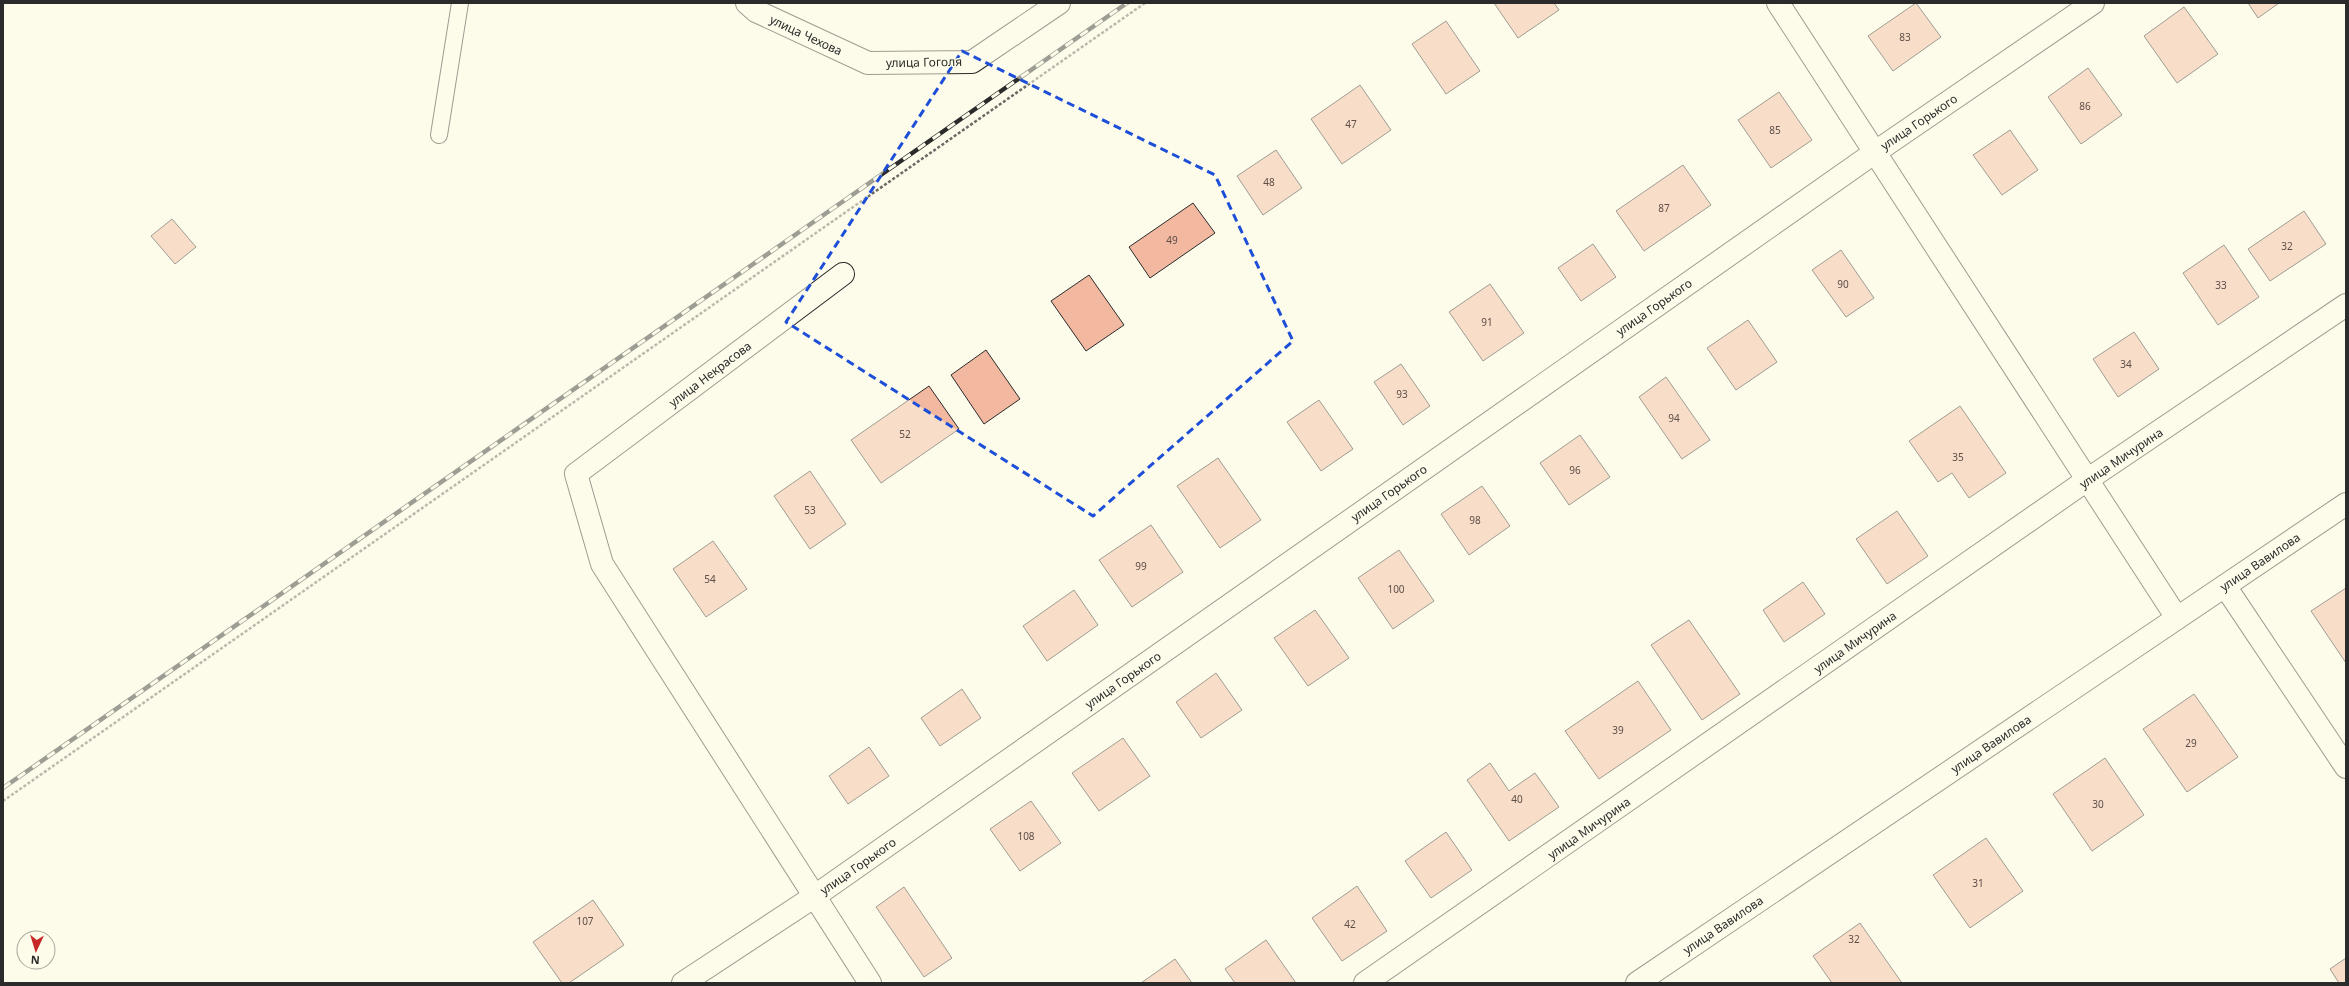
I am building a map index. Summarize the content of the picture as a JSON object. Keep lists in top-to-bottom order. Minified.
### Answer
{"streets":{"street":["улица Чехова","улица Гоголя","улица Горького","улица Некрасова","улица Мичурина","улица Вавилова"]},"crossings":[["улица Чехова","улица Гоголя"],["улица Горького","улица Некрасова"]],"house_numbers":["83","86","47","85","48","87","49","32","90","33","91","34","93","94","52","35","96","53","98","99","54","100","39","29","40","30","108","31","107","42","32"],"north":"bottom"}
